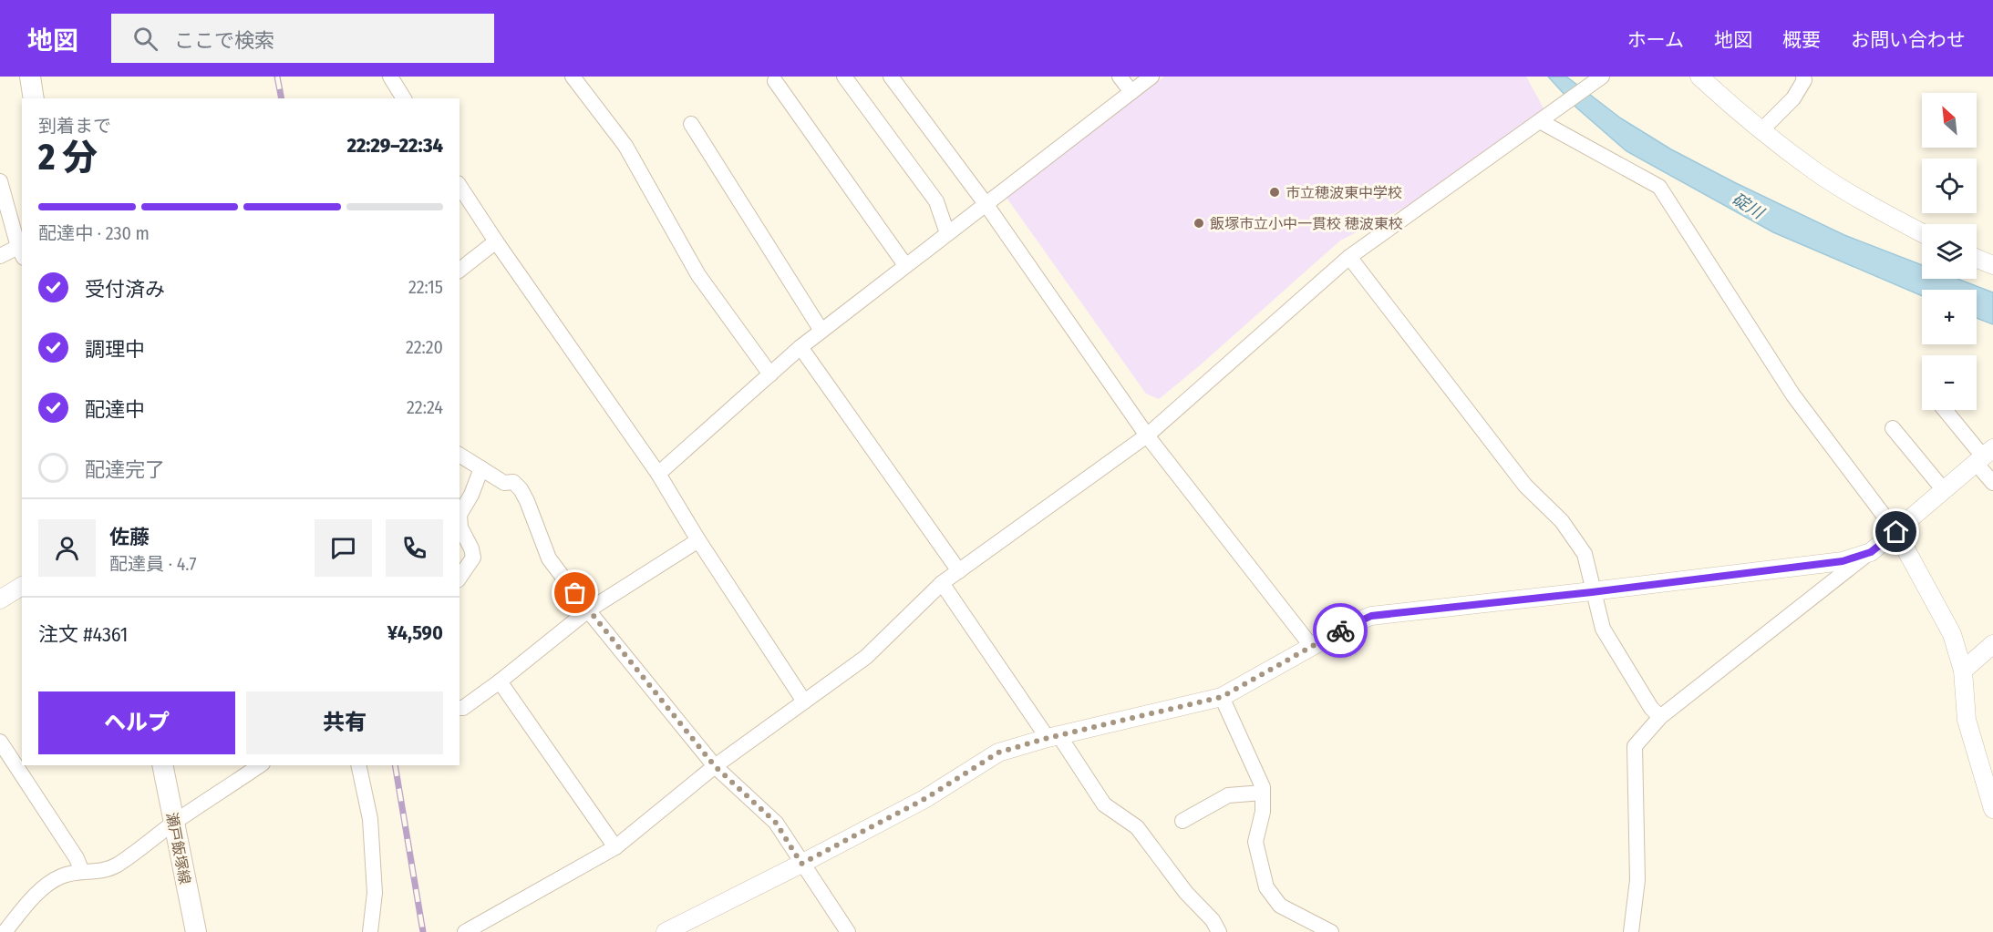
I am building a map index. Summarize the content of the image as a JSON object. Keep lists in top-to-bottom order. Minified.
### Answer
{"streets":{"main road":["瀬戸飯塚線"]},"water":["碇川"],"places":["市立穂波東中学校","飯塚市立小中一貫校 穂波東校"],"north":"top left","page":{"header":"地図","search":"ここで検索","nav":["ホーム","地図","概要","お問い合わせ"],"map_buttons":["+","−"],"heading":["2 分","到着まで","22:29–22:34"],"panel":["佐藤","配達員 · 4.7","注文 #4361","¥4,590"],"bar":"配達中 · 230 m","list":[["受付済み","22:15"],["調理中","22:20"],["配達中","22:24"],"配達完了"],"buttons":["ヘルプ","共有"]}}
